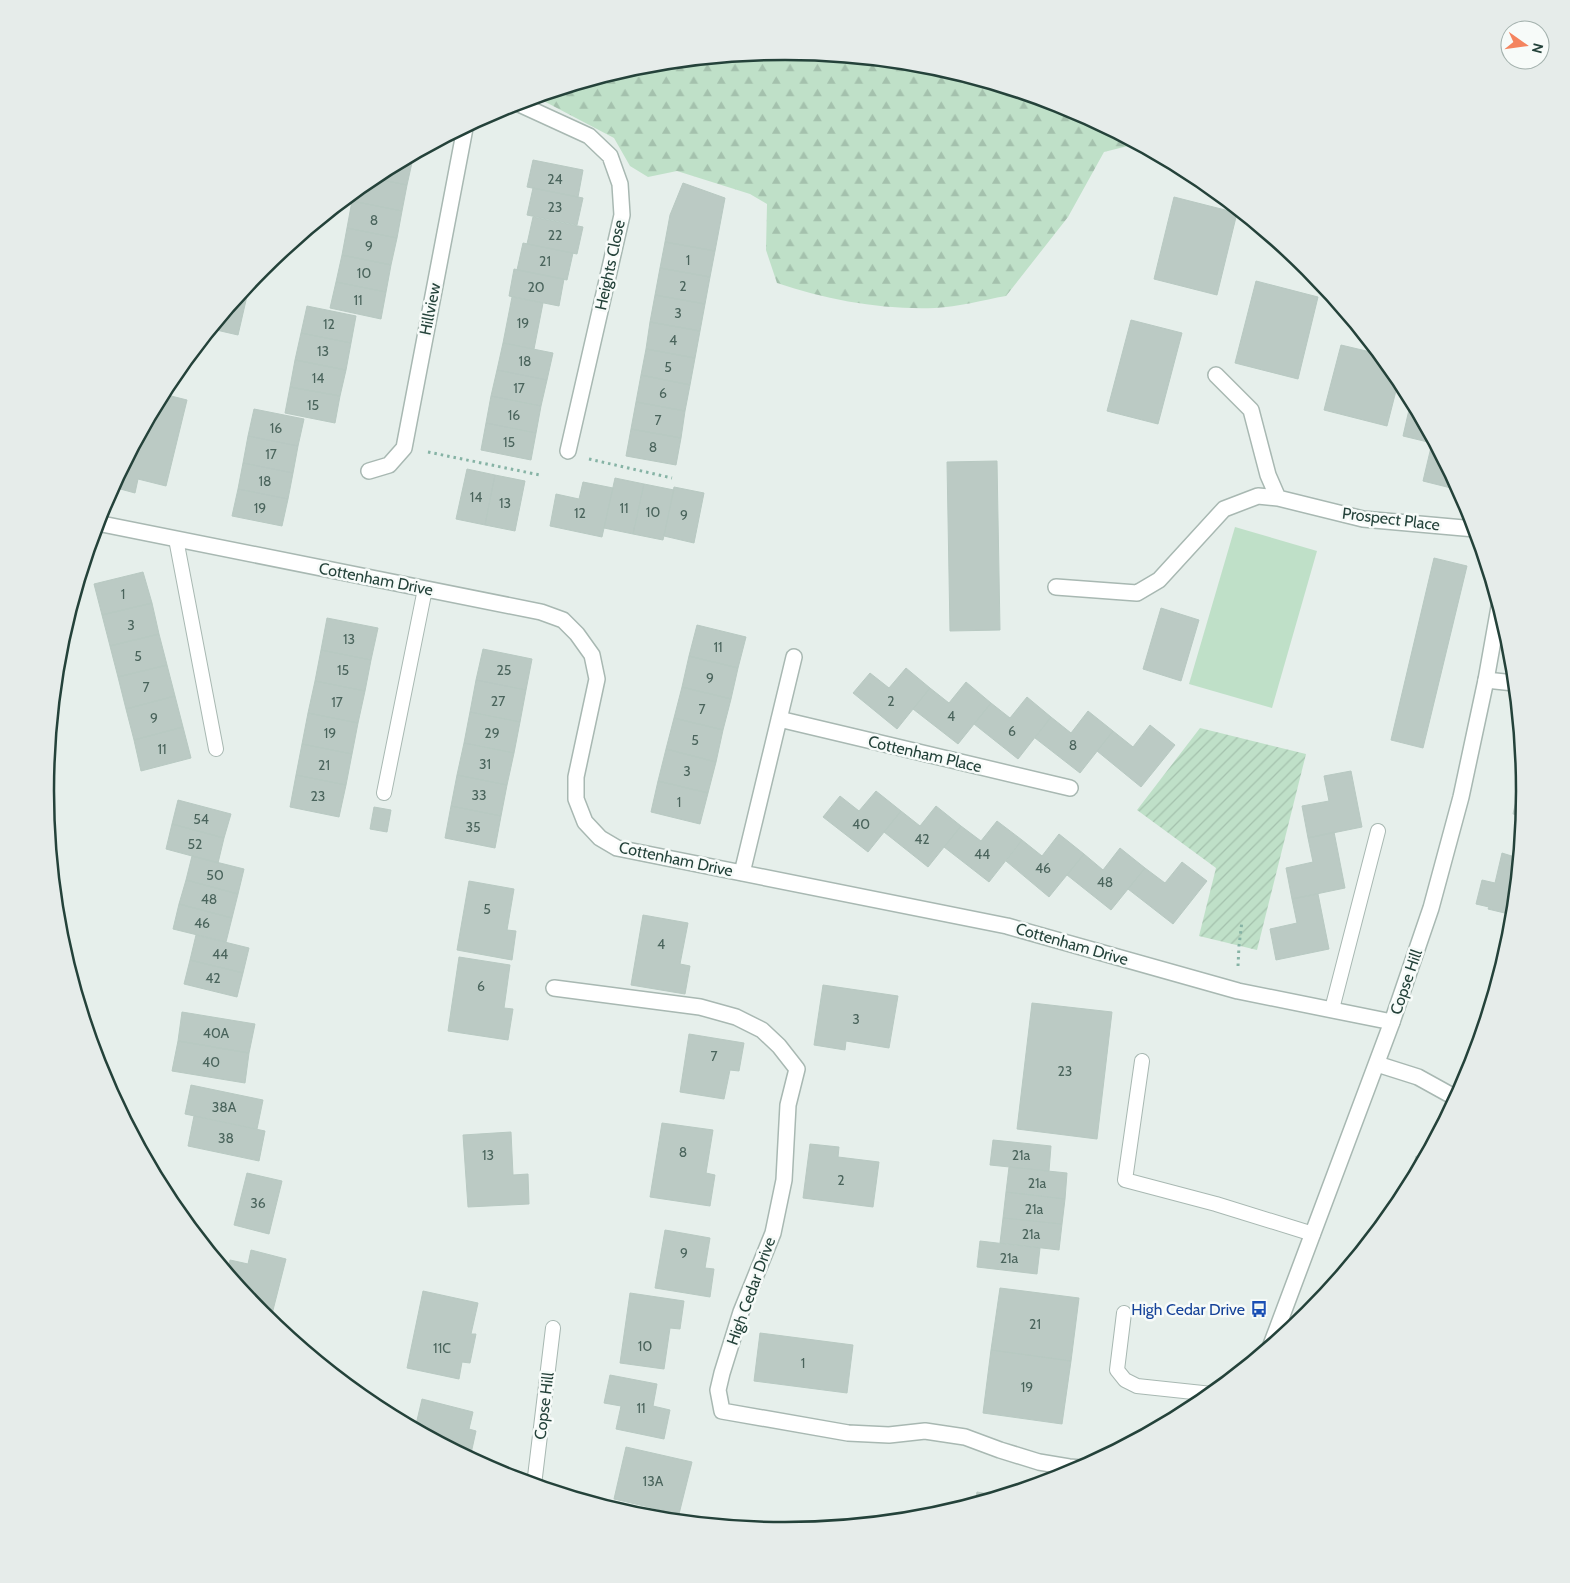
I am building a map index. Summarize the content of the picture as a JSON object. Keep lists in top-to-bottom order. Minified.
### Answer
{"streets":{"street":["Heights Close","Hillview","Prospect Place","Cottenham Drive","Cottenham Place","Copse Hill","High Cedar Drive"]},"crossings":[["Cottenham Drive","Copse Hill"]],"places":{"bus stop":["High Cedar Drive"]},"house_numbers":["24","23","8","22","9","1","21","10","2","20","11","3","19","12","4","13","18","5","14","17","6","15","16","7","16","15","8","17","18","14","13","19","11","10","12","9","1","3","13","11","5","15","25","9","7","27","2","17","7","4","9","6","19","29","5","8","11","31","21","3","33","23","1","54","40","35","42","52","44","46","50","48","48","5","46","4","44","42","6","3","40A","7","40","23","38A","38","8","13","21a","2","21a","36","21a","21a","9","21a","21","10","11C","1","19","11","13A"],"north":"right"}
